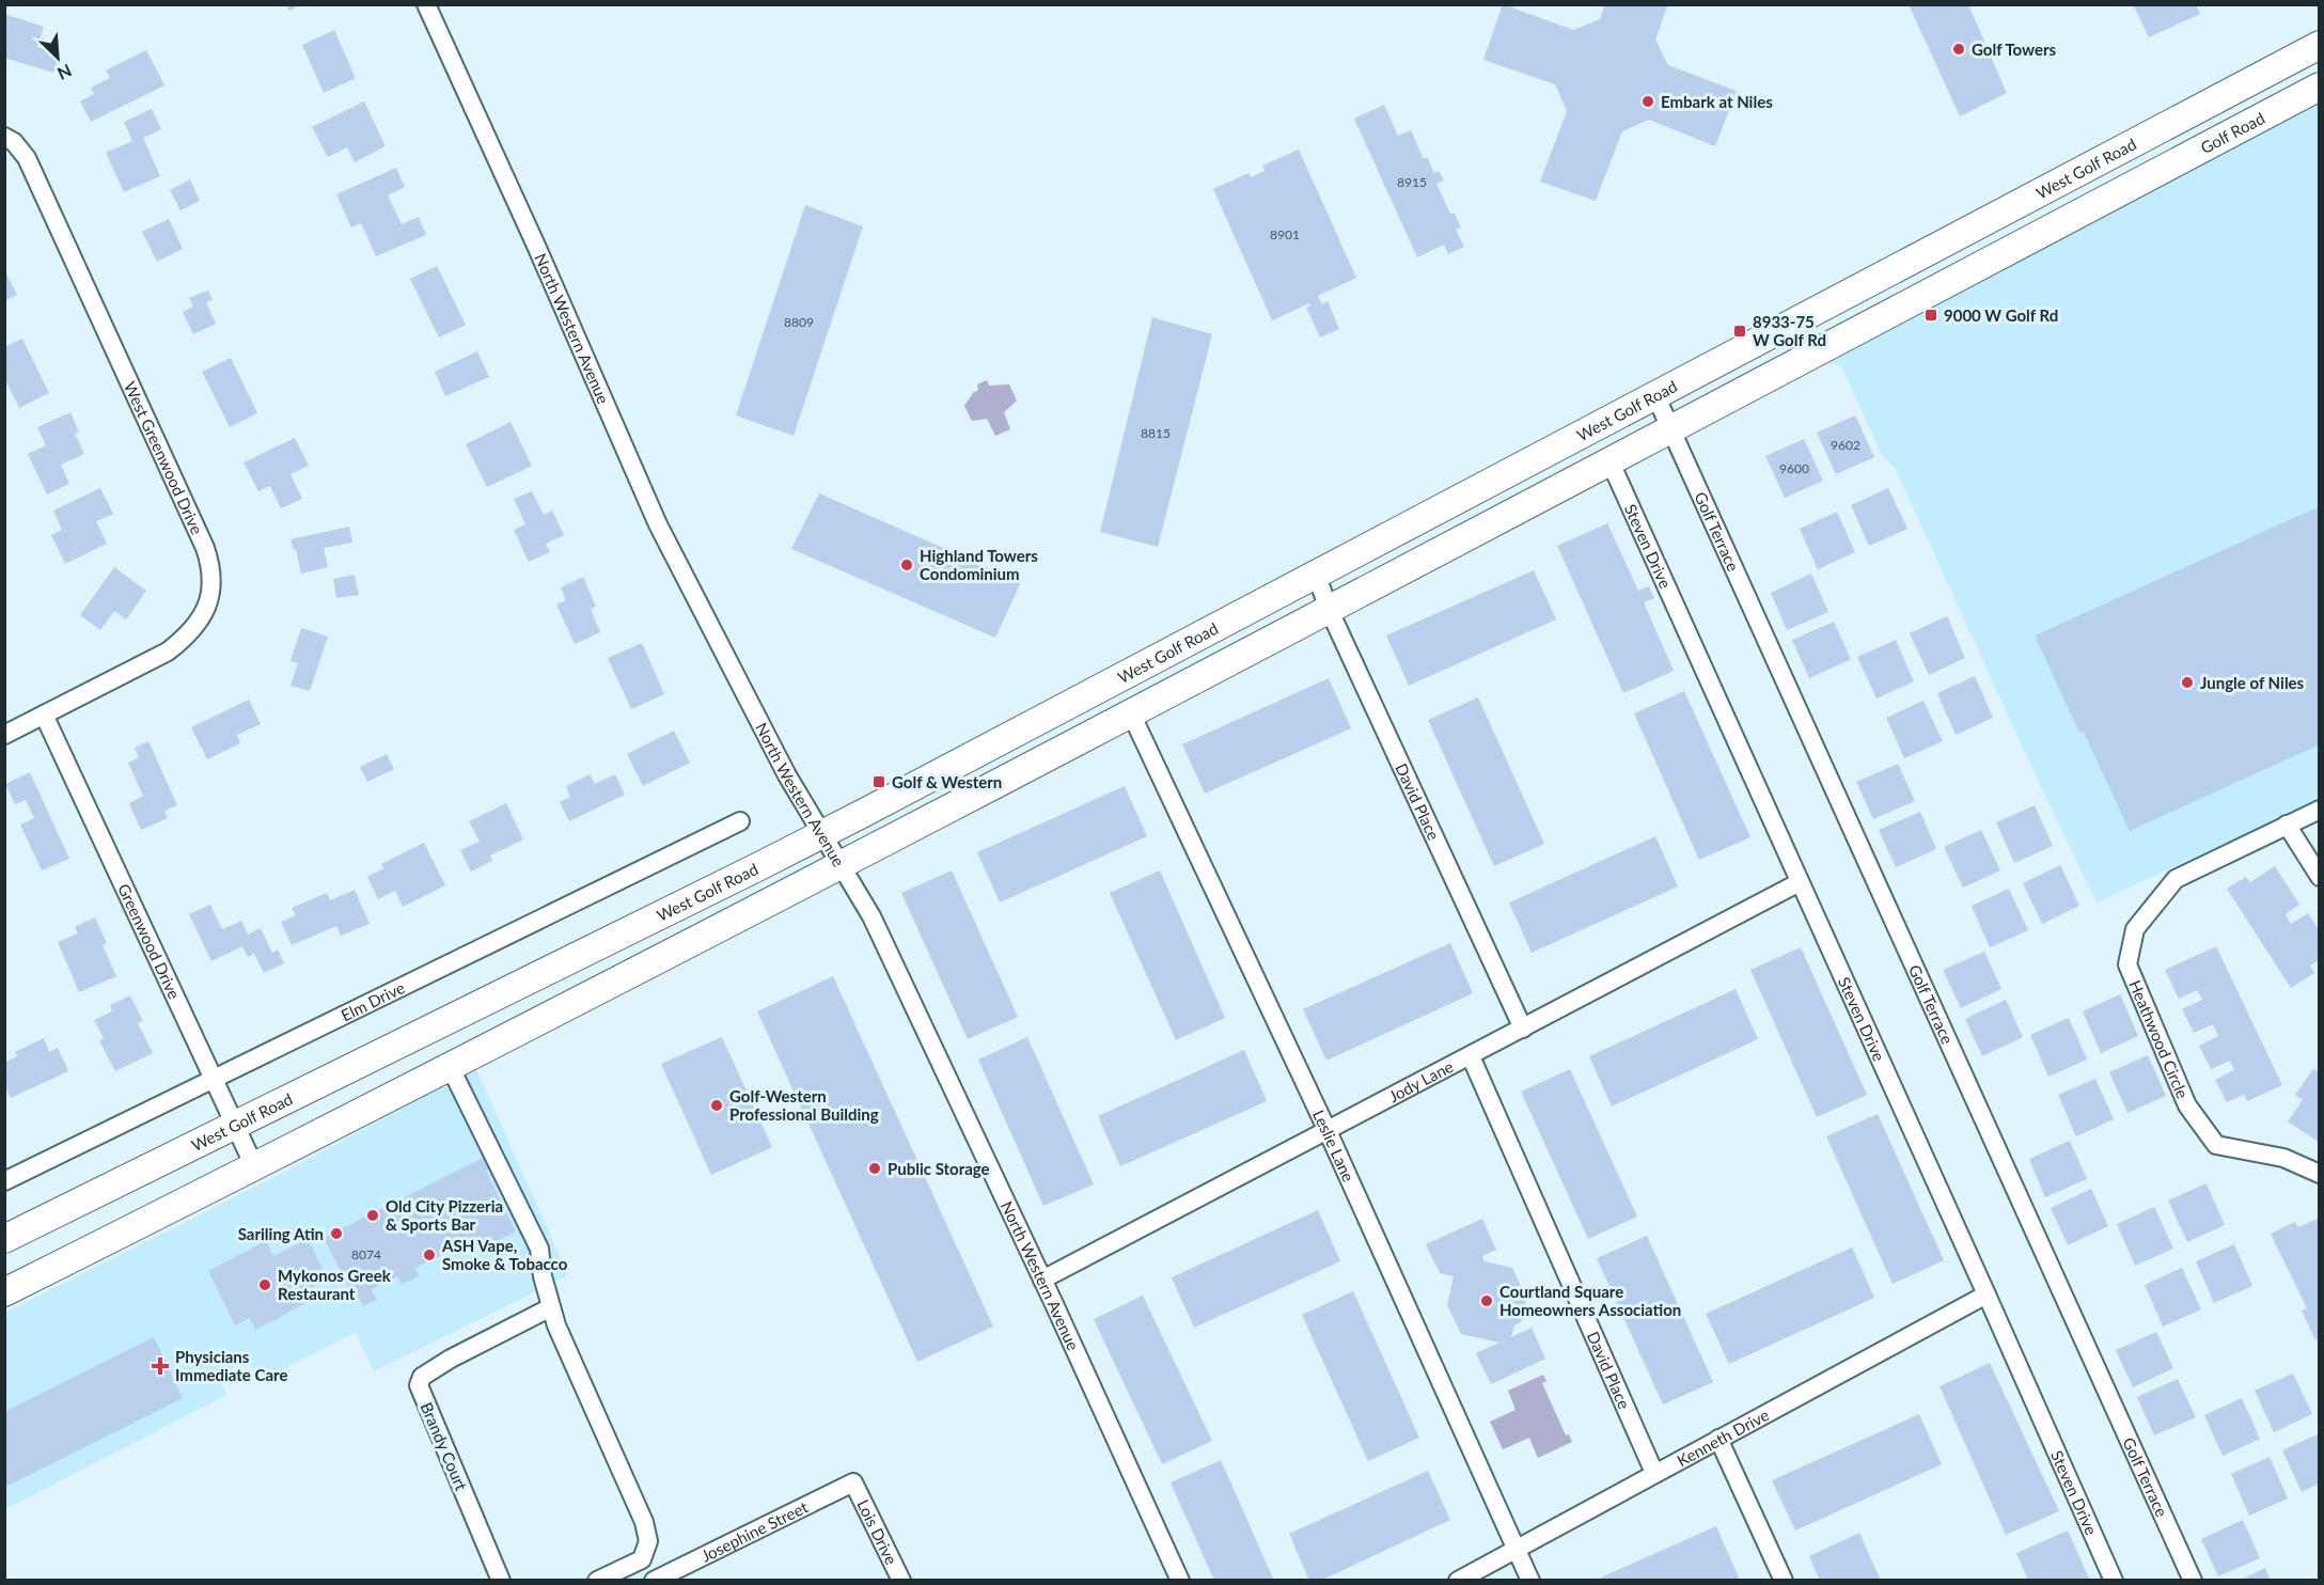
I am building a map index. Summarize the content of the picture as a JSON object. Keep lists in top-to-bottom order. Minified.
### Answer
{"streets":{"main road":["Golf Road","West Golf Road"],"street":["North Western Avenue","West Greenwood Drive","Golf Terrace","Steven Drive","David Place","Greenwood Drive","Elm Drive","Heathwood Circle","Jody Lane","Leslie Lane","Kenneth Drive","Brandy Court","Josephine Street","Lois Drive"]},"crossings":[["Golf Road","Golf Terrace"],["West Golf Road","North Western Avenue"],["West Golf Road","Golf Terrace"],["West Golf Road","David Place"],["West Golf Road","Greenwood Drive"],["North Western Avenue","Jody Lane"],["West Greenwood Drive","Greenwood Drive"],["Steven Drive","Jody Lane"],["Steven Drive","Kenneth Drive"],["David Place","Jody Lane"],["David Place","Kenneth Drive"],["Greenwood Drive","Elm Drive"],["Jody Lane","Leslie Lane"],["Leslie Lane","Kenneth Drive"],["Josephine Street","Lois Drive"]],"places":{"other":["Golf Towers","Embark at Niles","Highland Towers Condominium","Jungle of Niles","Golf-Western Professional Building","Public Storage","Old City Pizzeria & Sports Bar","Sariling Atin","ASH Vape, Smoke & Tobacco","Mykonos Greek Restaurant","Courtland Square Homeowners Association"],"transit":["9000 W Golf Rd","8933-75 W Golf Rd","Golf & Western"],"health":["Physicians Immediate Care"]},"house_numbers":["8915","8901","8809","8815","9602","9600","8074"],"north":"bottom right"}
